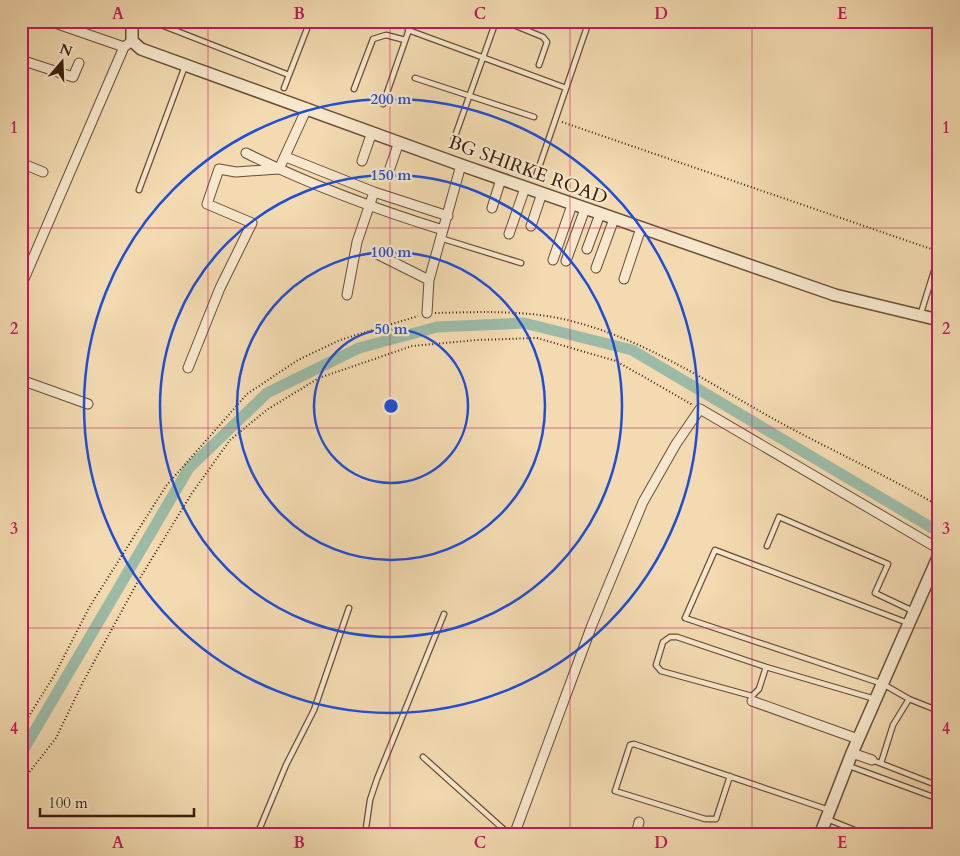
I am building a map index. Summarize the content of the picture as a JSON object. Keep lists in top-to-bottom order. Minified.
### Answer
{"streets":{"street":["BG SHIRKE ROAD"]},"scale_bar":"100 m","north":"top","grid":{"columns":["A","B","C","D","E"],"rows":["1","2","3","4"]},"rings":["200 m","150 m","100 m","50 m"]}
